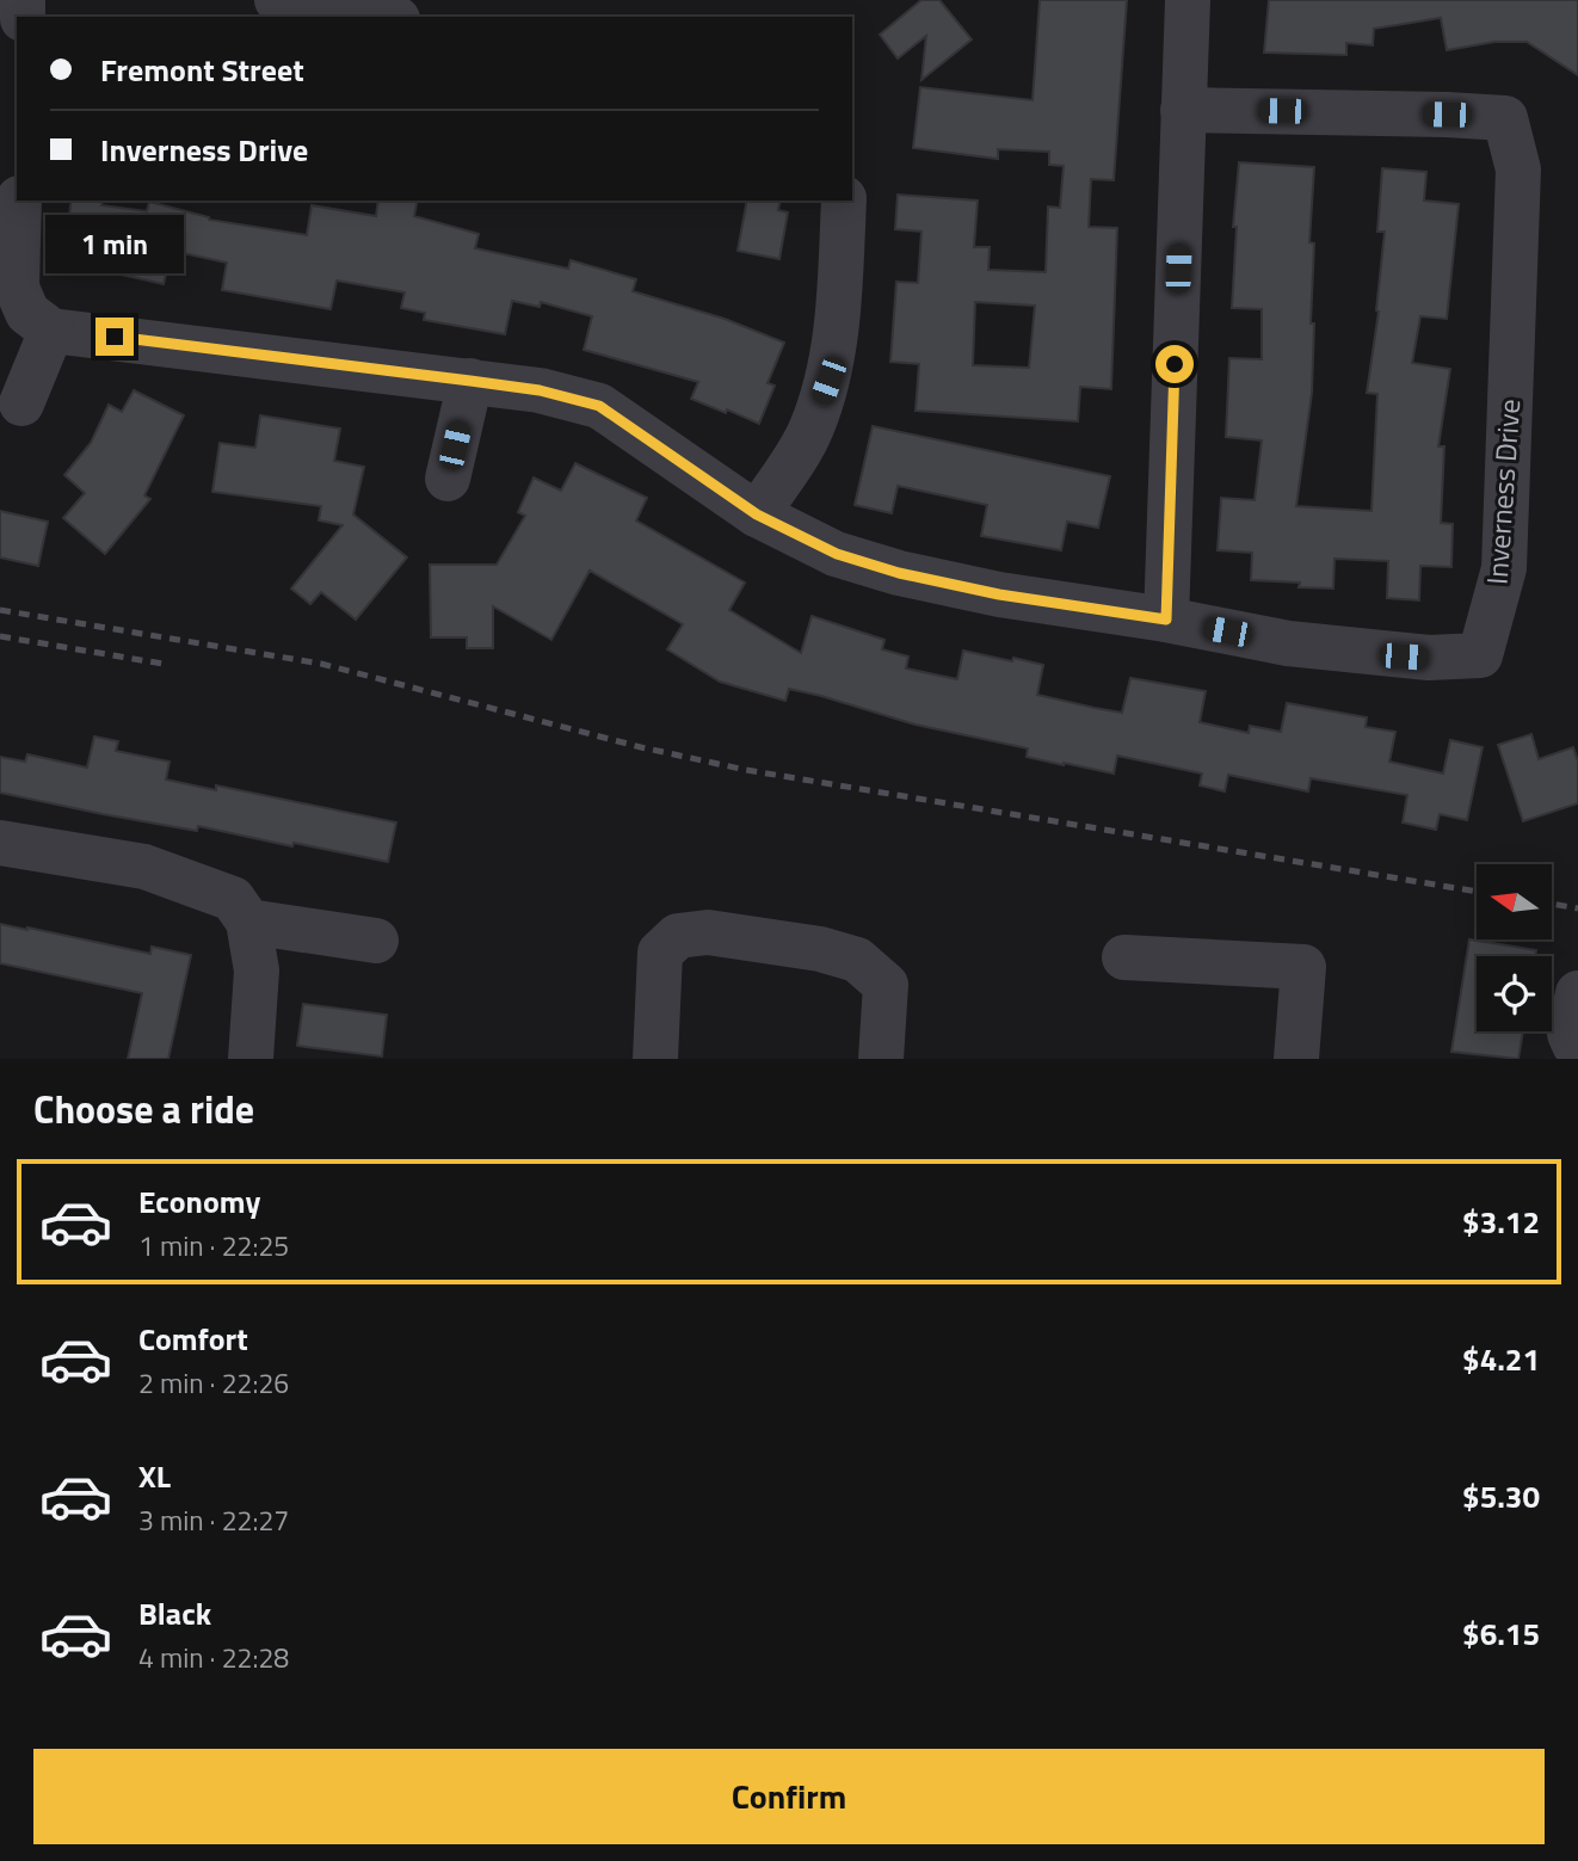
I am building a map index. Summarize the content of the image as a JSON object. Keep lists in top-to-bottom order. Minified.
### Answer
{"streets":{"street":["Inverness Drive"]},"north":"left","page":{"banner":["Fremont Street","Inverness Drive"],"bubble":"1 min","heading":"Choose a ride","list":[{"name":"Economy","note":"1 min · 22:25","value":"$3.12"},{"name":"Comfort","note":"2 min · 22:26","value":"$4.21"},{"name":"XL","note":"3 min · 22:27","value":"$5.30"},{"name":"Black","note":"4 min · 22:28","value":"$6.15"}],"buttons":"Confirm"}}
